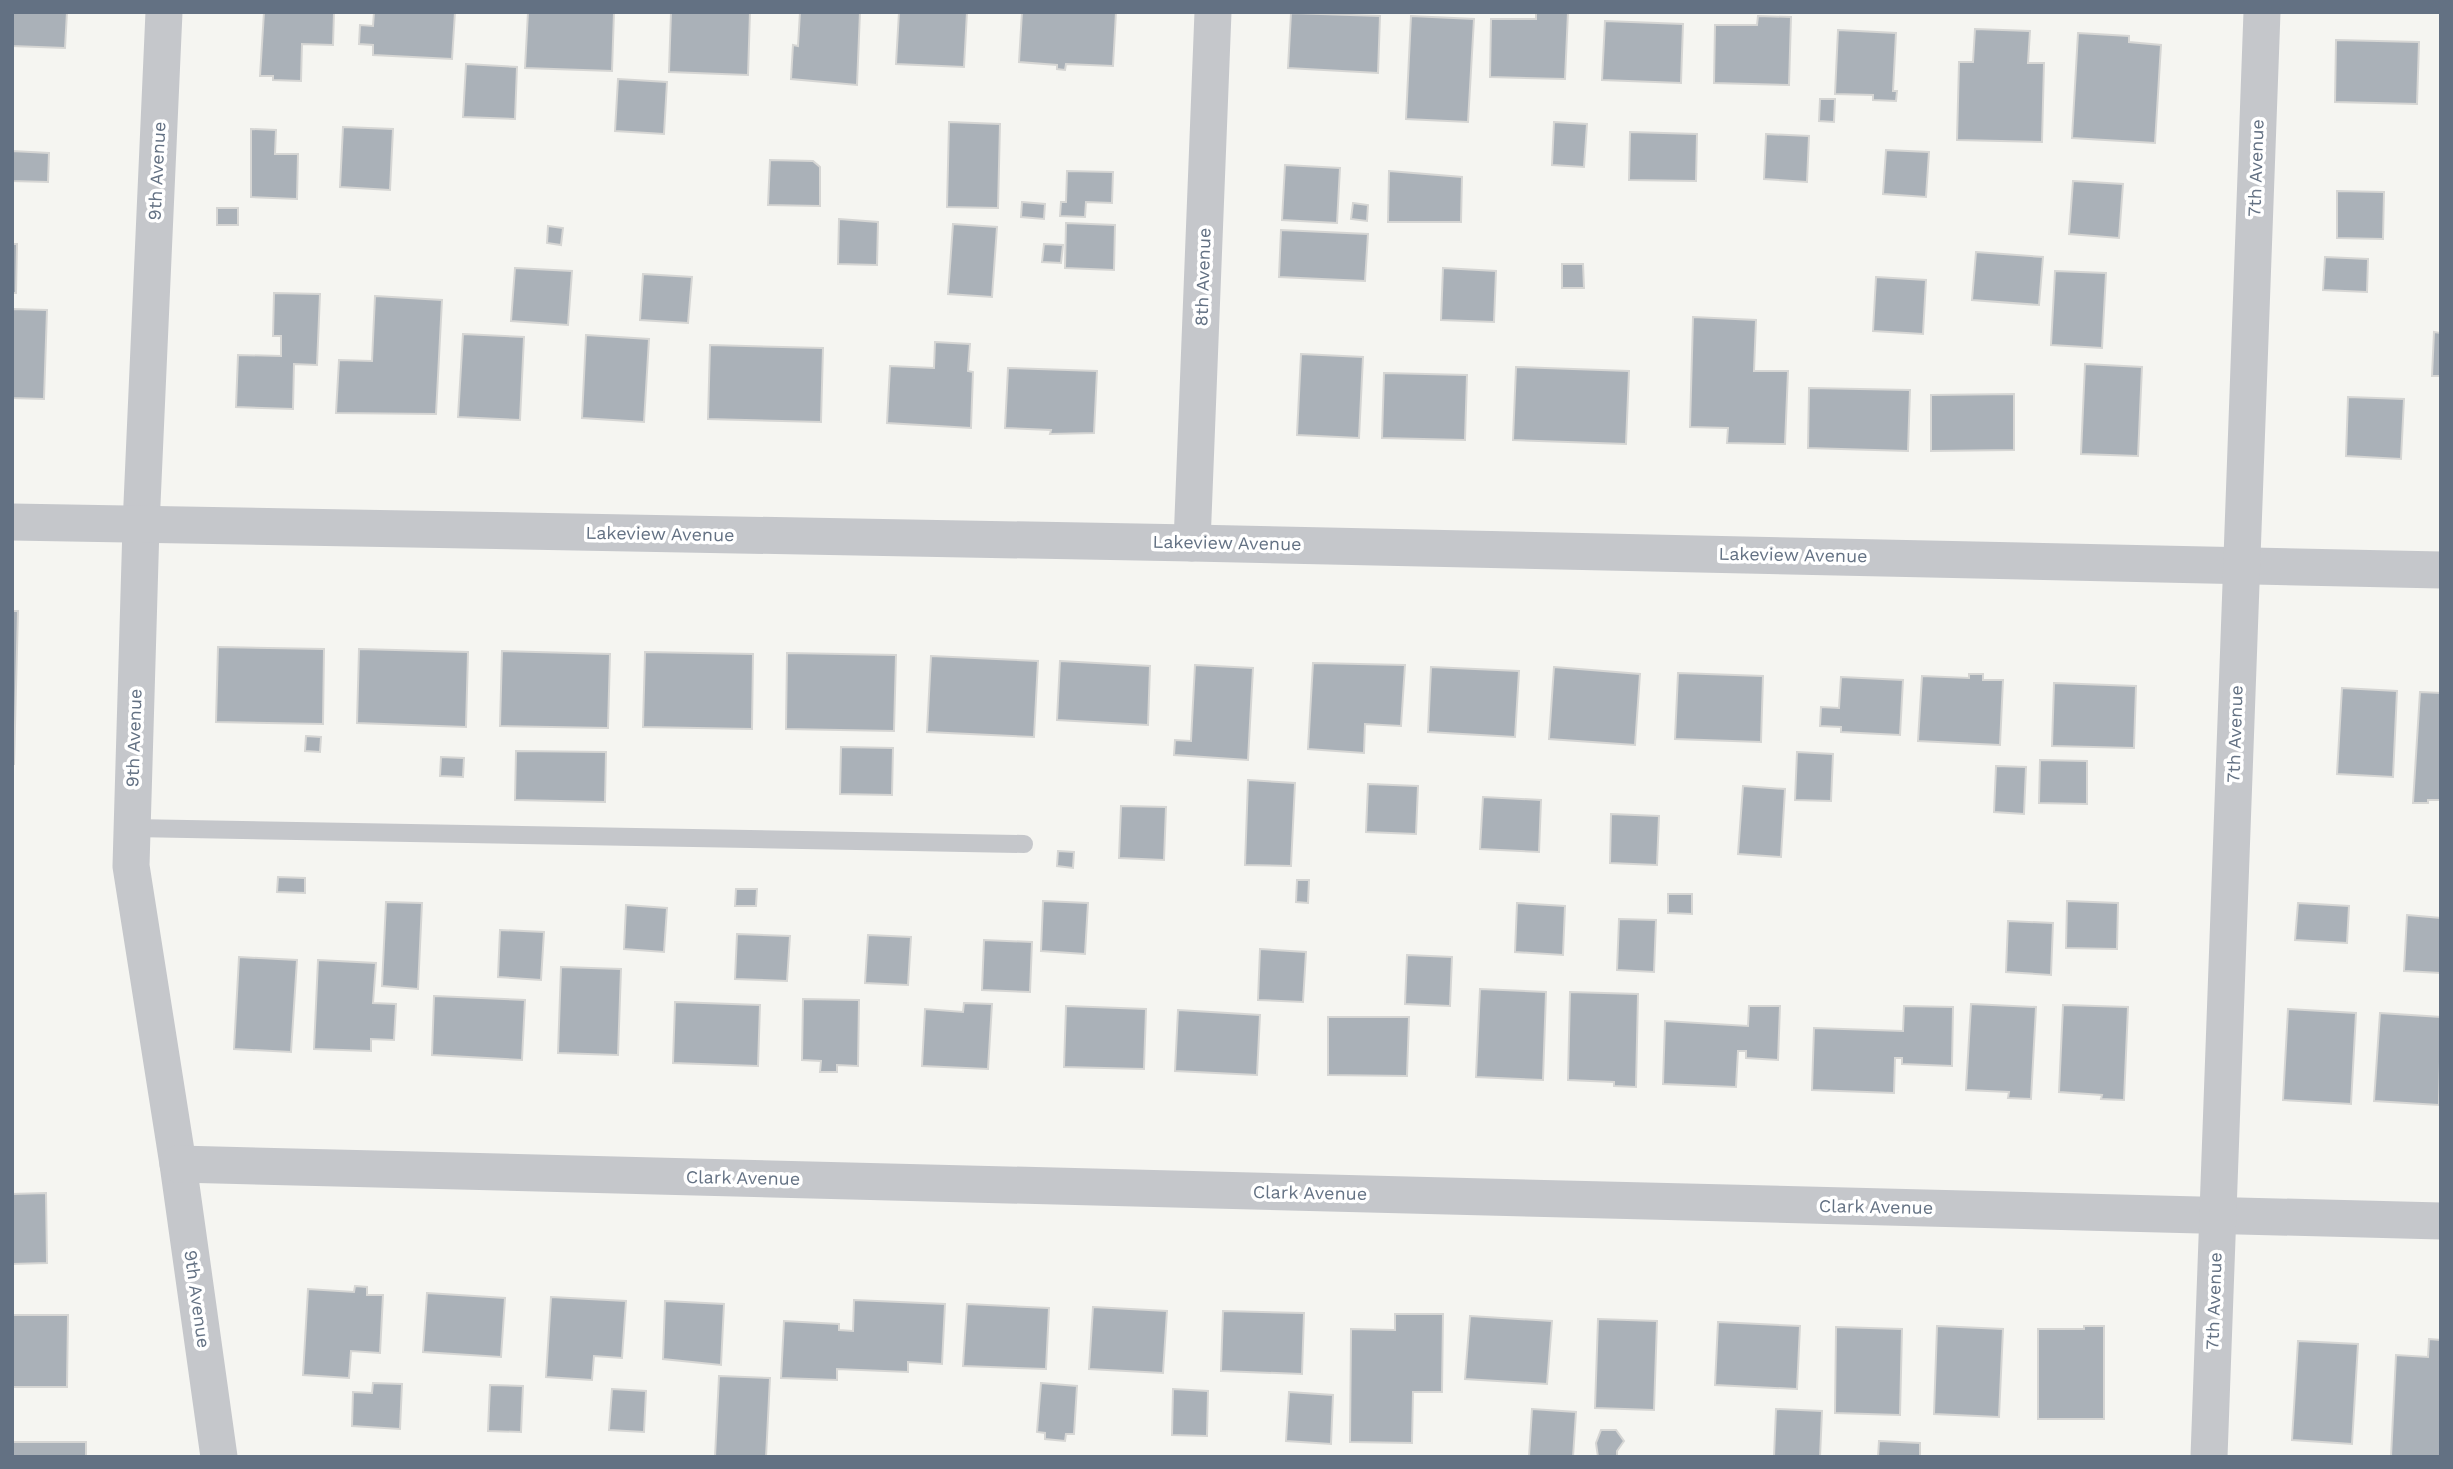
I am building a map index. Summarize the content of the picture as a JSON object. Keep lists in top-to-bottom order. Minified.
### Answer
{"streets":{"street":["7th Avenue","9th Avenue","8th Avenue","Lakeview Avenue","Clark Avenue"]},"crossings":[["7th Avenue","Lakeview Avenue"],["7th Avenue","Clark Avenue"],["9th Avenue","Lakeview Avenue"],["9th Avenue","Clark Avenue"],["8th Avenue","Lakeview Avenue"]]}
